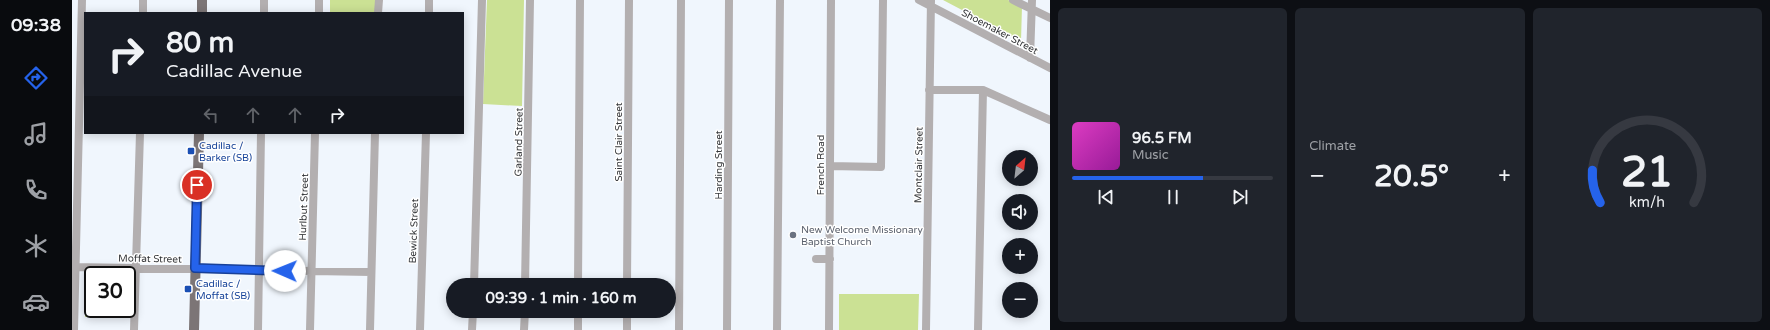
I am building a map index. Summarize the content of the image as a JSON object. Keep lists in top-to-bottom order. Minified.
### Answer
{"streets":{"street":["Shoemaker Street","Garland Street","Saint Clair Street","Harding Street","French Road","Montclair Street","Hurlbut Street","Bewick Street","Moffat Street"]},"crossings":[["Shoemaker Street","Montclair Street"],["Hurlbut Street","Moffat Street"]],"places":{"transit":["Cadillac / Barker (SB)","Cadillac / Moffat (SB)"],"other":["New Welcome Missionary Baptist Church"]},"north":"top right","page":{"tabs":"09:38","tile":"Climate","turn":["80 m","Cadillac Avenue"],"song":["96.5 FM","Music"],"map_buttons":["+","−"],"heat":["−","20.5°","+"],"limit":"30","trip":"09:39 · 1 min · 160 m","gauge":["21","km/h"]}}
